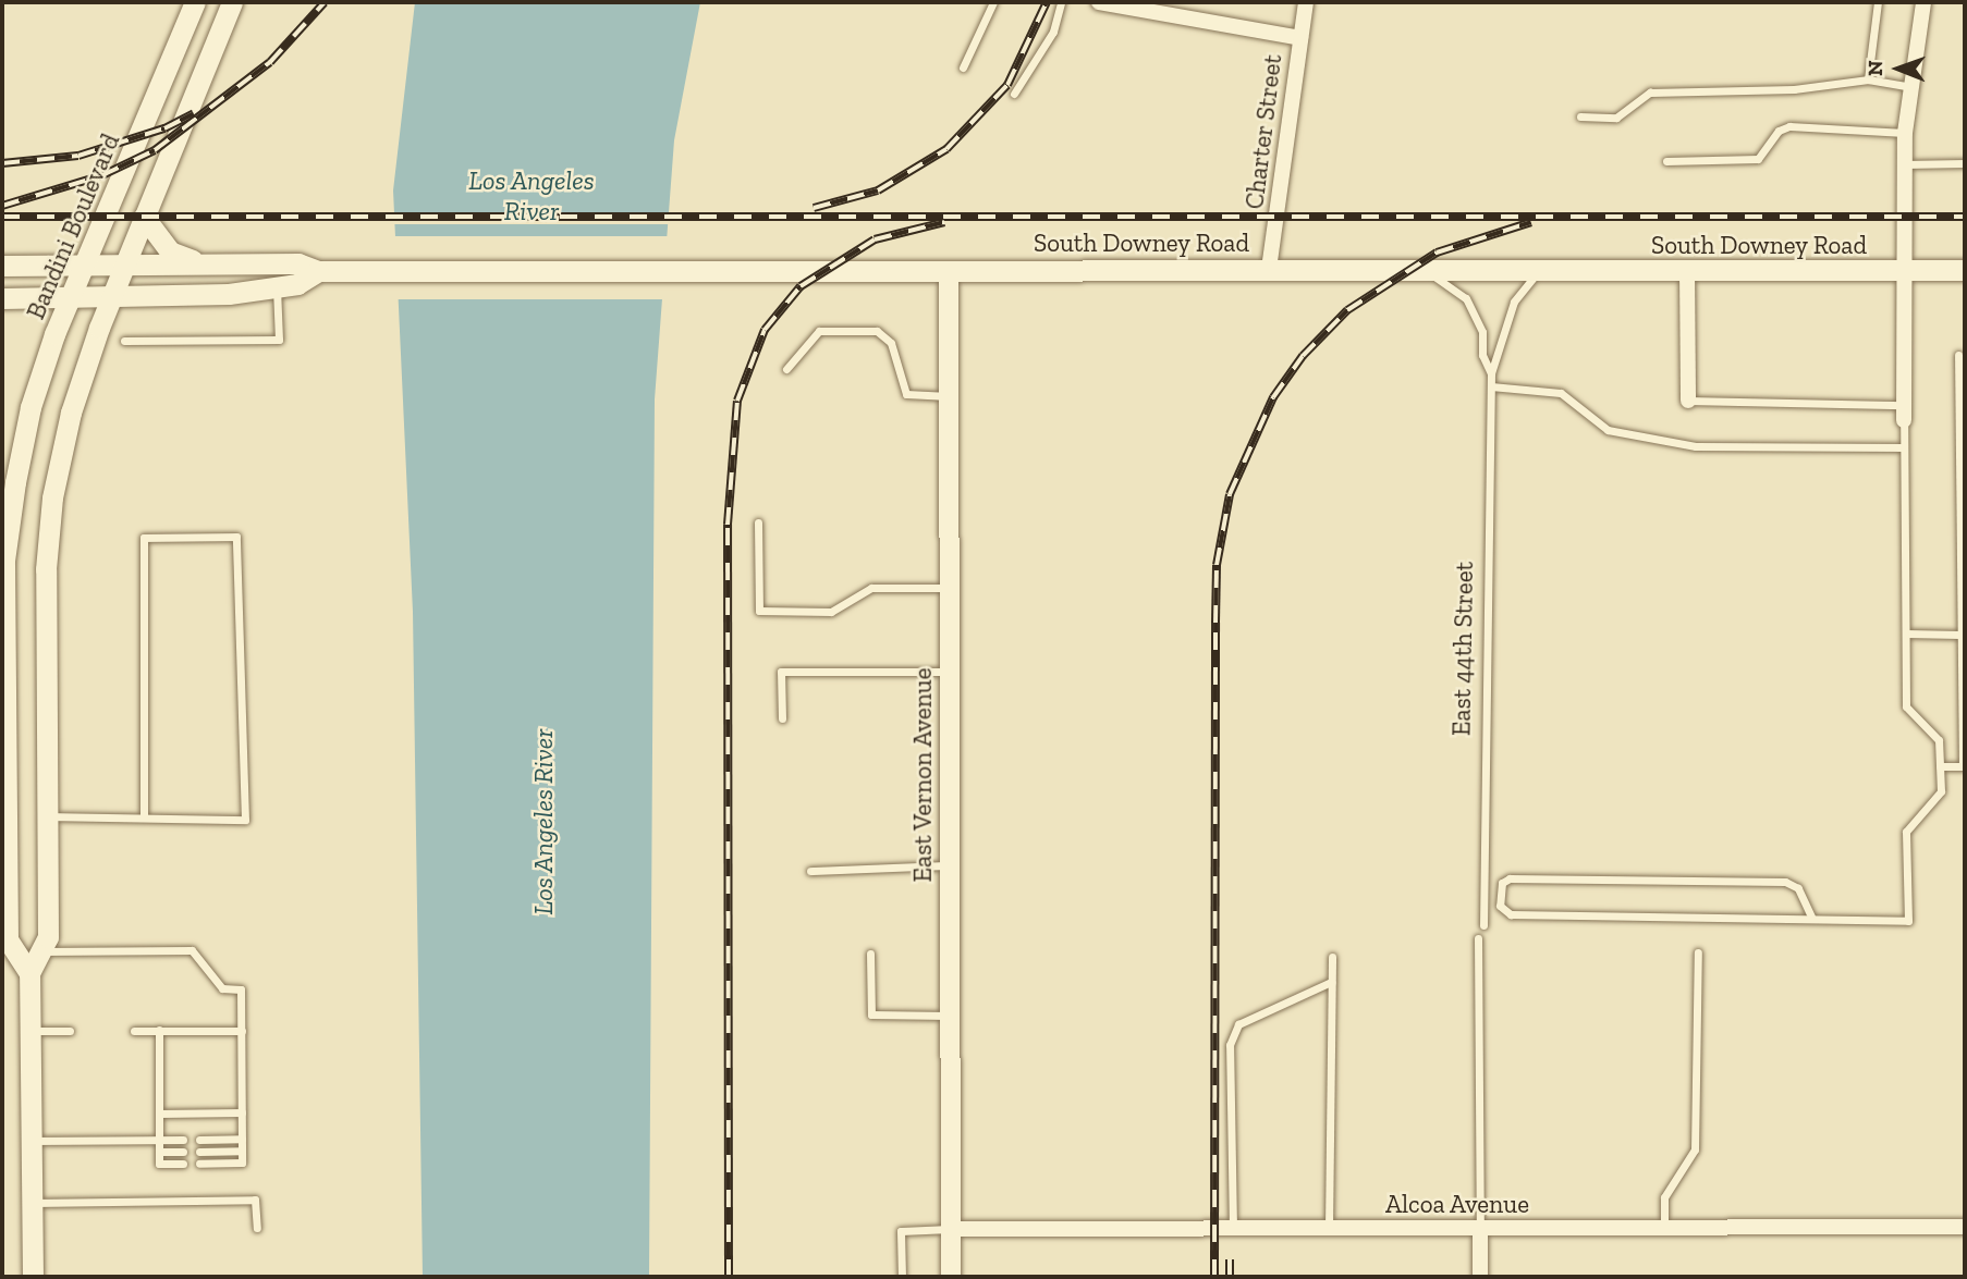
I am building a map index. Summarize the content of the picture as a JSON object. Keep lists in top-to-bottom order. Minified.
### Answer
{"streets":{"main road":["Bandini Boulevard","South Downey Road"],"street":["Charter Street","East Vernon Avenue","Alcoa Avenue"],"lane":["East 44th Street"]},"crossings":[["Charter Street","South Downey Road"],["Bandini Boulevard","South Downey Road"],["South Downey Road","East 44th Street"],["South Downey Road","East Vernon Avenue"],["East Vernon Avenue","Alcoa Avenue"]],"water":["Los Angeles River"],"north":"left"}
